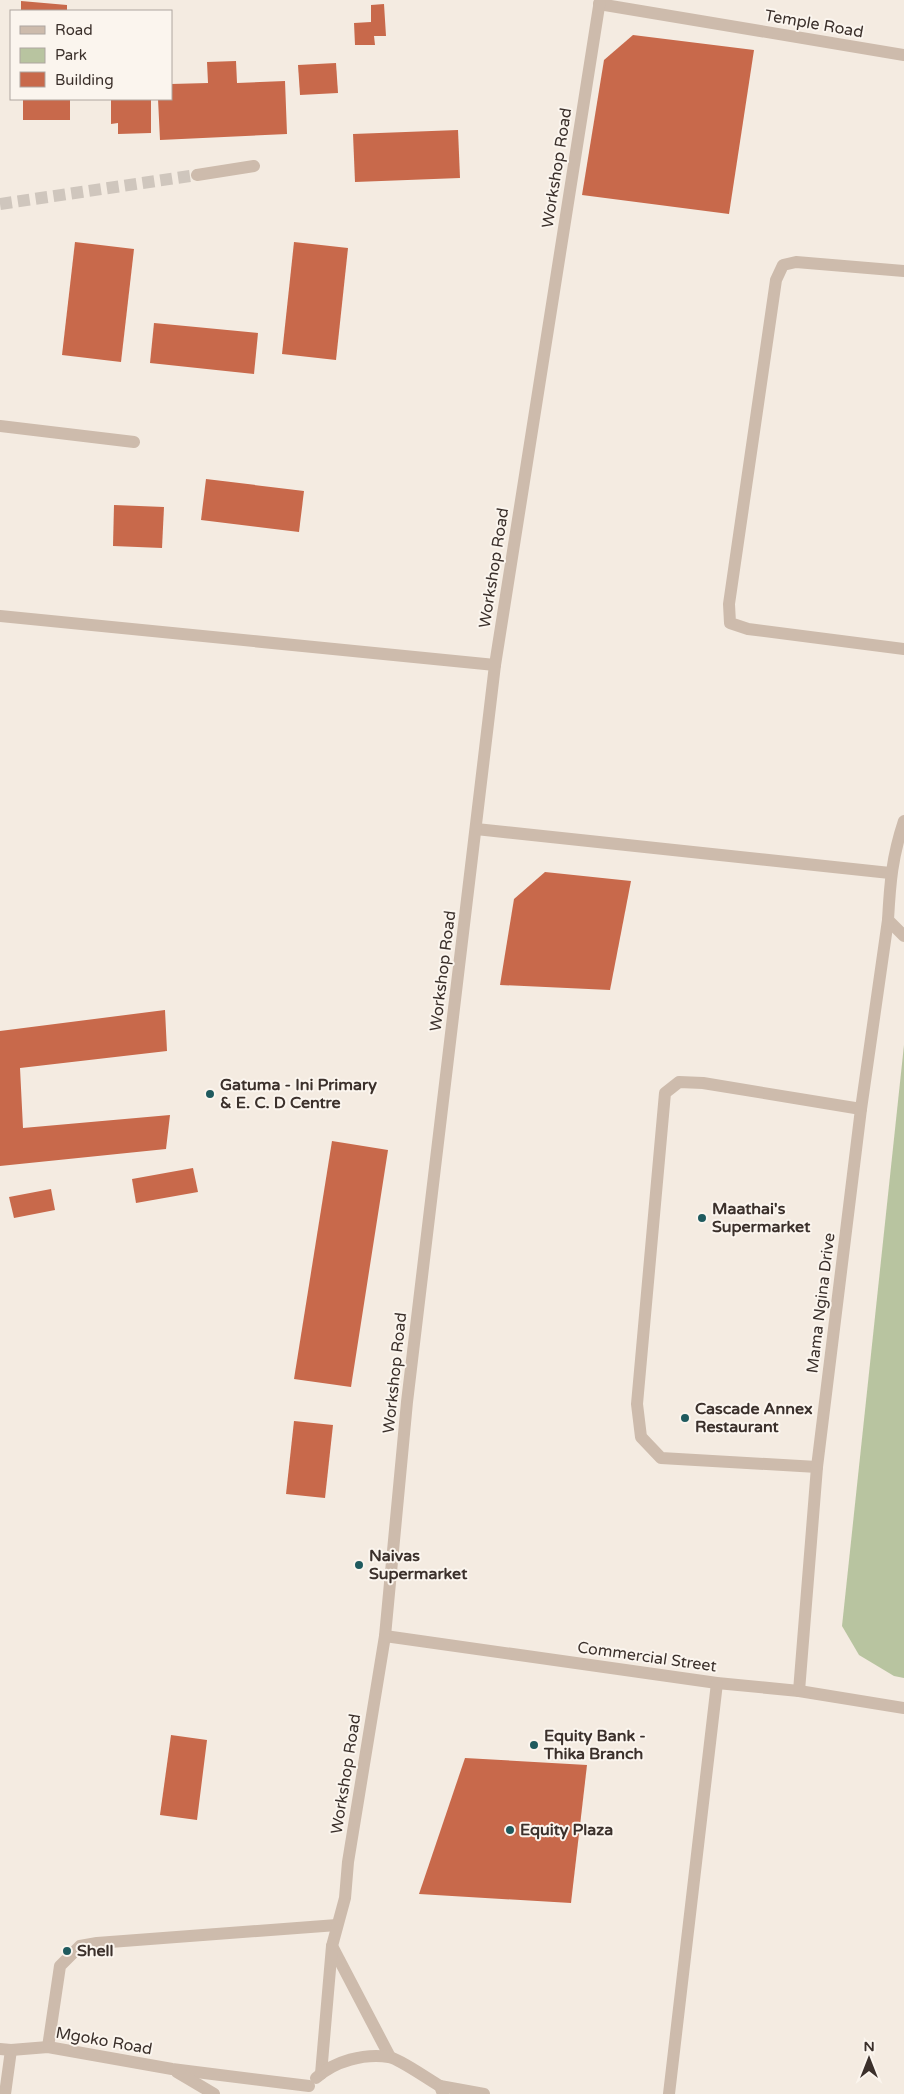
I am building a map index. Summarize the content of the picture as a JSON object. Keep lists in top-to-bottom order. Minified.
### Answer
{"streets":{"street":["Temple Road","Workshop Road","Mama Ngina Drive","Commercial Street","Mgoko Road"]},"crossings":[["Temple Road","Workshop Road"],["Workshop Road","Commercial Street"],["Mama Ngina Drive","Commercial Street"]],"places":["Gatuma - Ini Primary & E. C. D Centre","Maathai's Supermarket","Cascade Annex Restaurant","Naivas Supermarket","Equity Bank - Thika Branch","Equity Plaza","Shell"],"legend":["Road","Park","Building"],"north":"top"}
